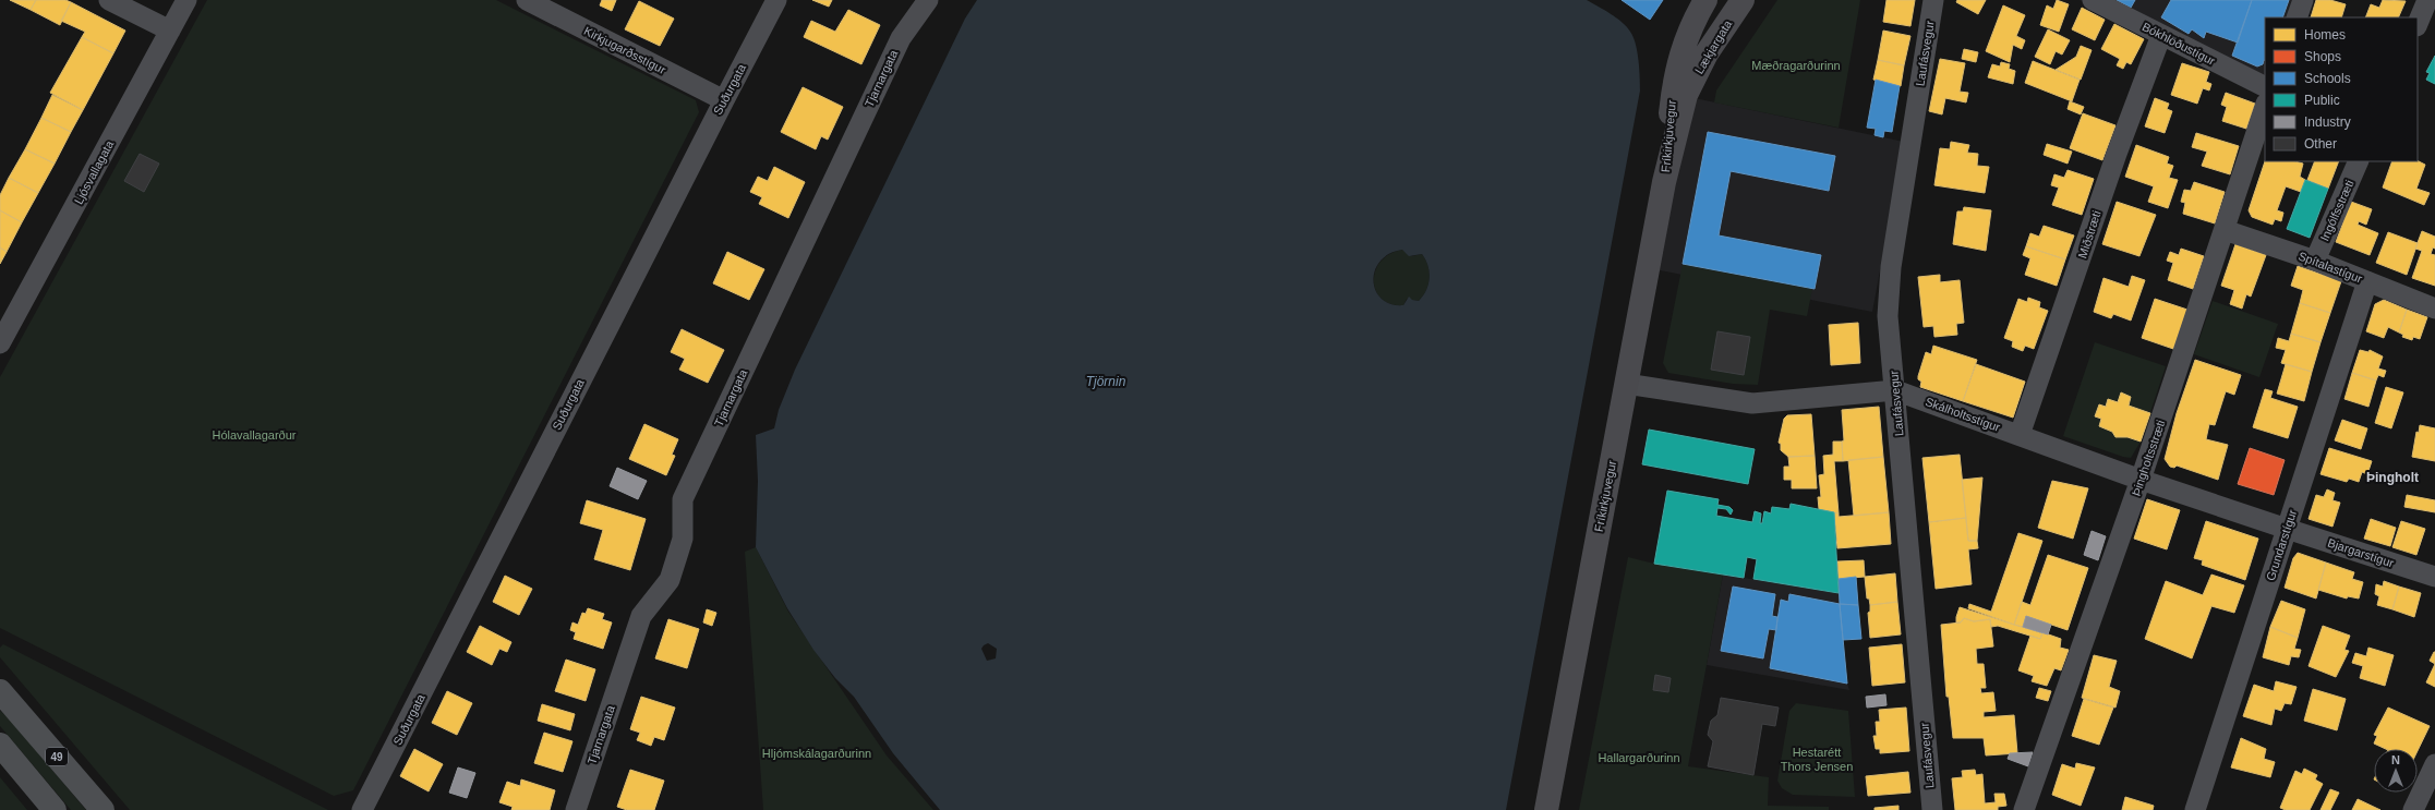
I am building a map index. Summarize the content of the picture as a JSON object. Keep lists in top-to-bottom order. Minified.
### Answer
{"streets":{"main road":["Lækjargata","Fríkirkjuvegur","49"],"street":["Bókhlöðustígur","Kirkjugarðsstígur","Laufásvegur","Tjarnargata","Suðurgata","Ljósvallagata","Ingólfsstræti","Miðstræti","Spítalastígur","Skálholtsstígur","Þingholtsstræti","Grundarstígur","Bjargarstígur"]},"crossings":[["Bókhlöðustígur","Miðstræti"],["Lækjargata","Fríkirkjuvegur"],["Kirkjugarðsstígur","Suðurgata"],["Laufásvegur","Skálholtsstígur"],["Fríkirkjuvegur","Skálholtsstígur"],["Ingólfsstræti","Spítalastígur"],["Miðstræti","Skálholtsstígur"],["Spítalastígur","Þingholtsstræti"],["Spítalastígur","Grundarstígur"],["Skálholtsstígur","Þingholtsstræti"],["Skálholtsstígur","Grundarstígur"],["Skálholtsstígur","Bjargarstígur"],["Grundarstígur","Bjargarstígur"]],"districts":["Þingholt"],"water":["Tjörnin"],"parks":["Mæðragarðurinn","Hólavallagarður","Hestarétt Thors Jensen","Hljómskálagarðurinn","Hallargarðurinn"],"legend":["Homes","Shops","Schools","Public","Industry","Other"],"north":"top"}
